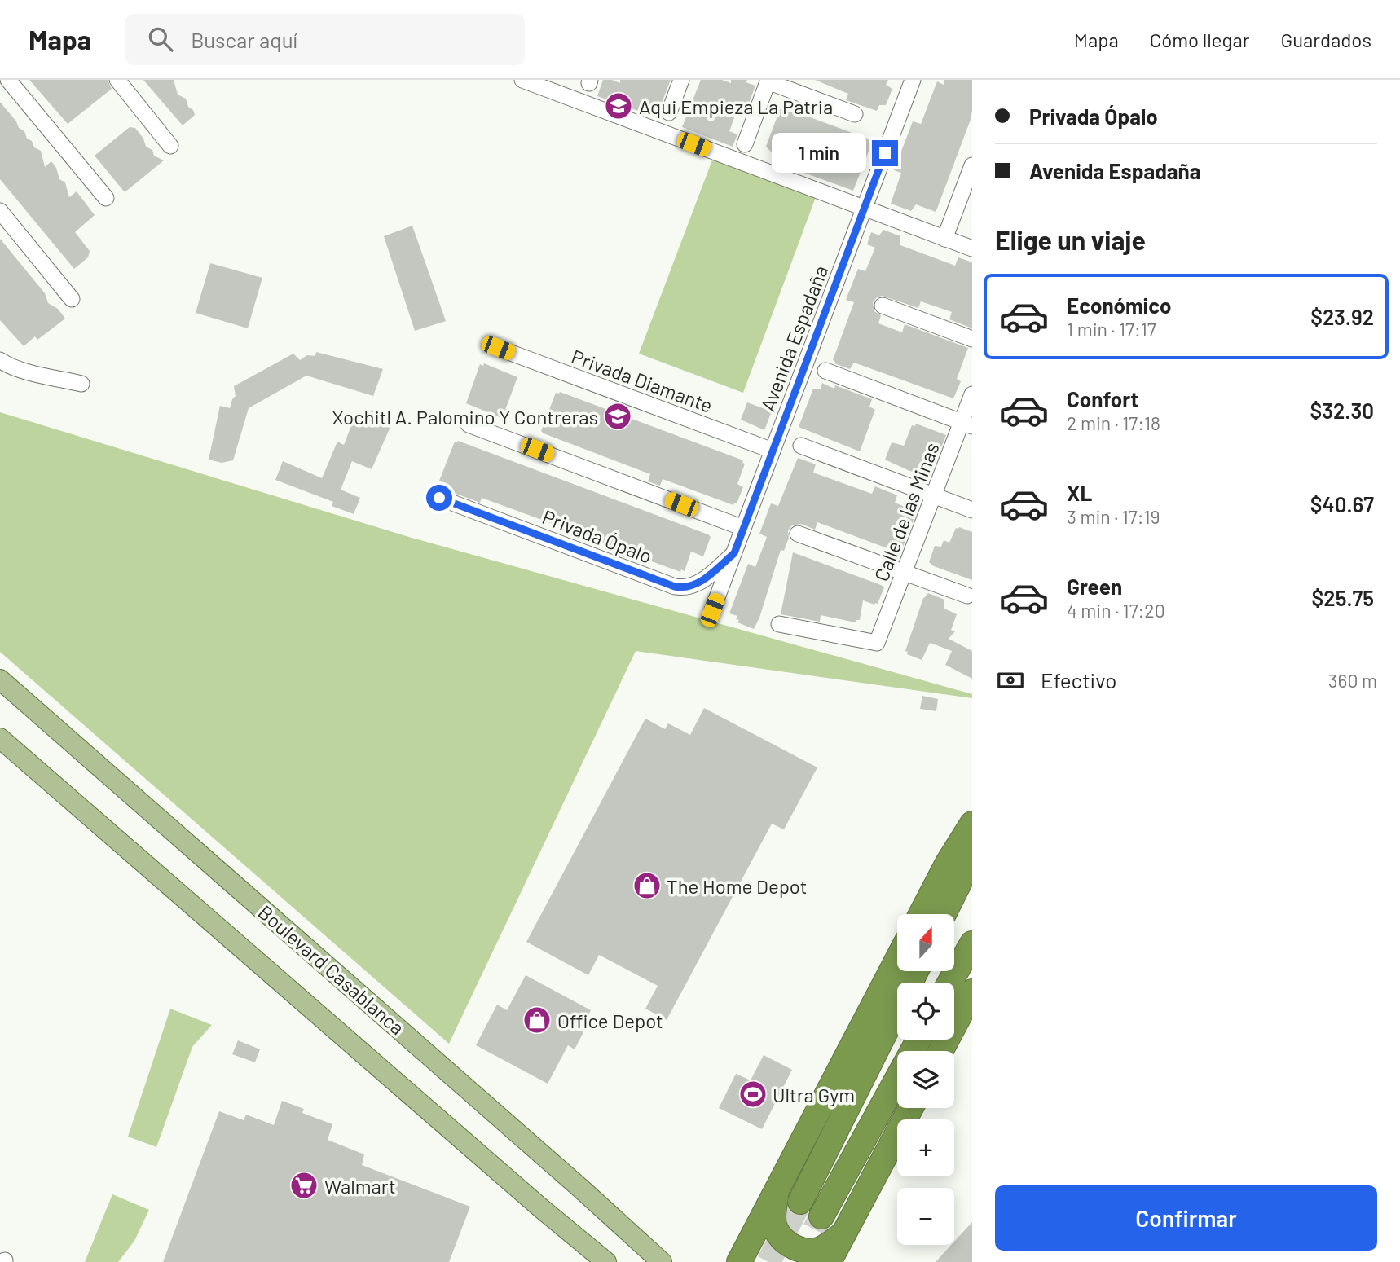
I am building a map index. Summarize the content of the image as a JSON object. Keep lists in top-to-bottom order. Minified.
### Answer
{"streets":{"main road":["Boulevard Casablanca"],"street":["Avenida Espadaña","Privada Diamante","Calle de las Minas","Privada Ópalo"]},"crossings":[["Avenida Espadaña","Privada Diamante"],["Avenida Espadaña","Privada Ópalo"]],"places":{"school or university":["Aqui Empieza La Patria","Xochitl A. Palomino Y Contreras"],"shop":["The Home Depot","Office Depot"],"sports":["Ultra Gym"],"supermarket":["Walmart"]},"north":"top","page":{"header":"Mapa","search":"Buscar aquí","nav":["Mapa","Cómo llegar","Guardados"],"banner":["Privada Ópalo","Avenida Espadaña"],"bubble":"1 min","heading":"Elige un viaje","list":[{"name":"Económico","note":"1 min · 17:17","value":"$23.92"},{"name":"Confort","note":"2 min · 17:18","value":"$32.30"},{"name":"XL","note":"3 min · 17:19","value":"$40.67"},{"name":"Green","note":"4 min · 17:20","value":"$25.75"}],"pay":["Efectivo","360 m"],"map_buttons":["+","−"],"buttons":"Confirmar"}}
